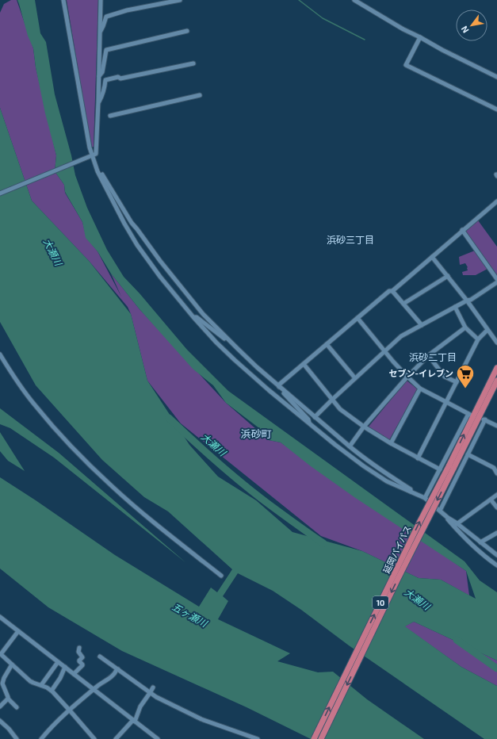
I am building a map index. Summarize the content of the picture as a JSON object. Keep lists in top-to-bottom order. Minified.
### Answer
{"streets":{"highway":["延岡バイパス","10"]},"districts":["浜砂三丁目","浜砂二丁目","浜砂町"],"water":["大瀬川","五ヶ瀬川"],"places":{"supermarket":["セブン-イレブン"]},"north":"bottom left"}
